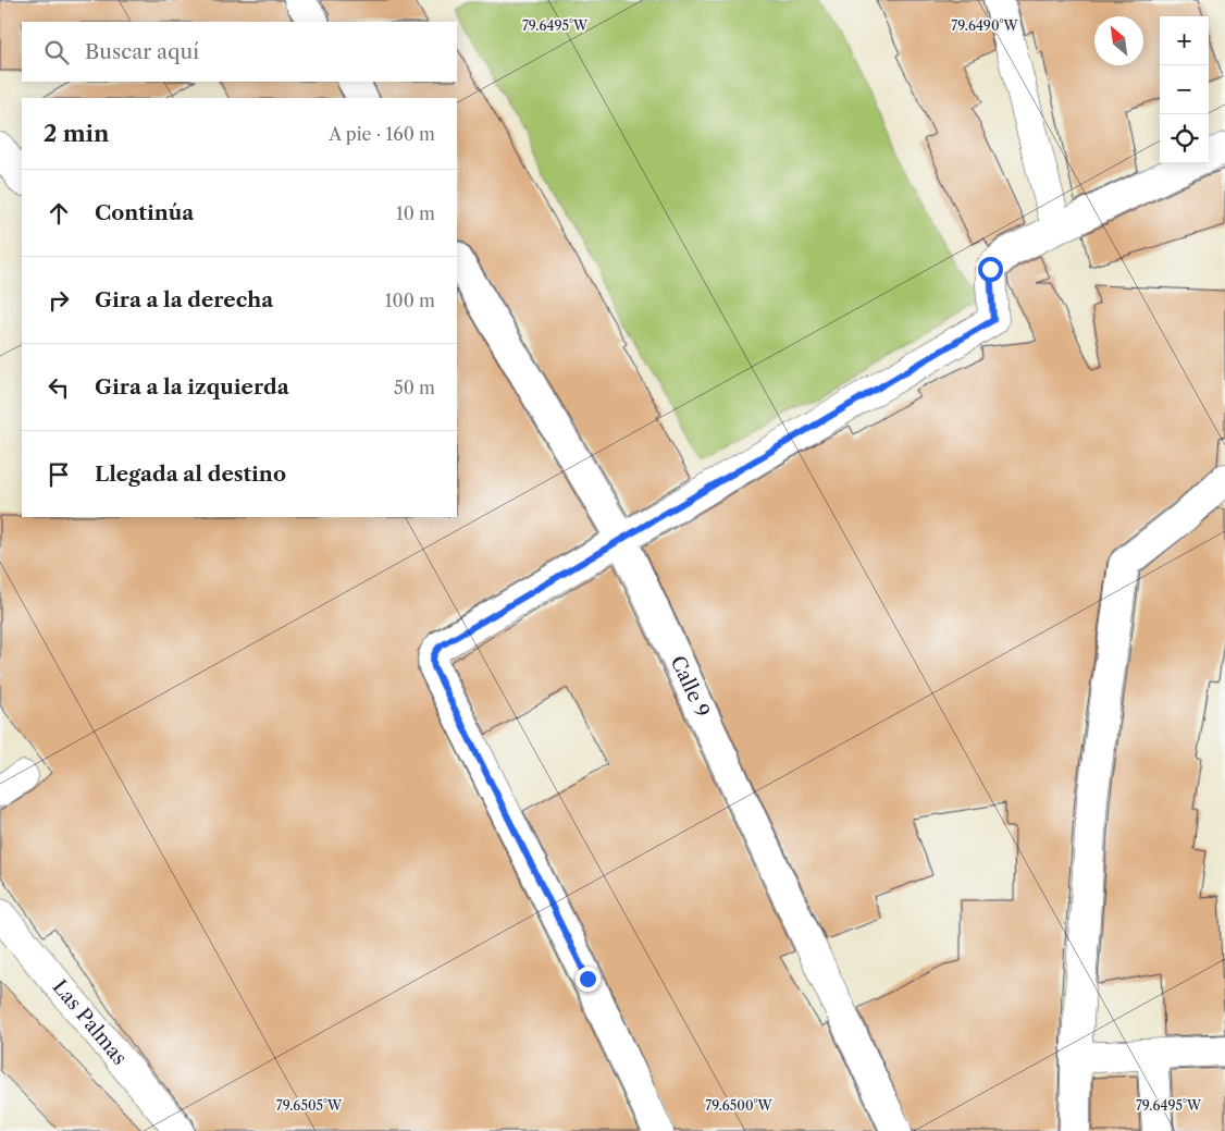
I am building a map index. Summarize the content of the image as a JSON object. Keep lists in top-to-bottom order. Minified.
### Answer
{"streets":{"street":["Calle 9","Las Palmas"]},"north":"top left","page":{"map_buttons":["+","−"],"search":"Buscar aquí","heading":["2 min","A pie · 160 m"],"list":[["Continúa","10 m"],["Gira a la derecha","100 m"],["Gira a la izquierda","50 m"],"Llegada al destino"]},"coordinates":["79.6495°W","79.6490°W","79.6505°W","79.6500°W"]}
